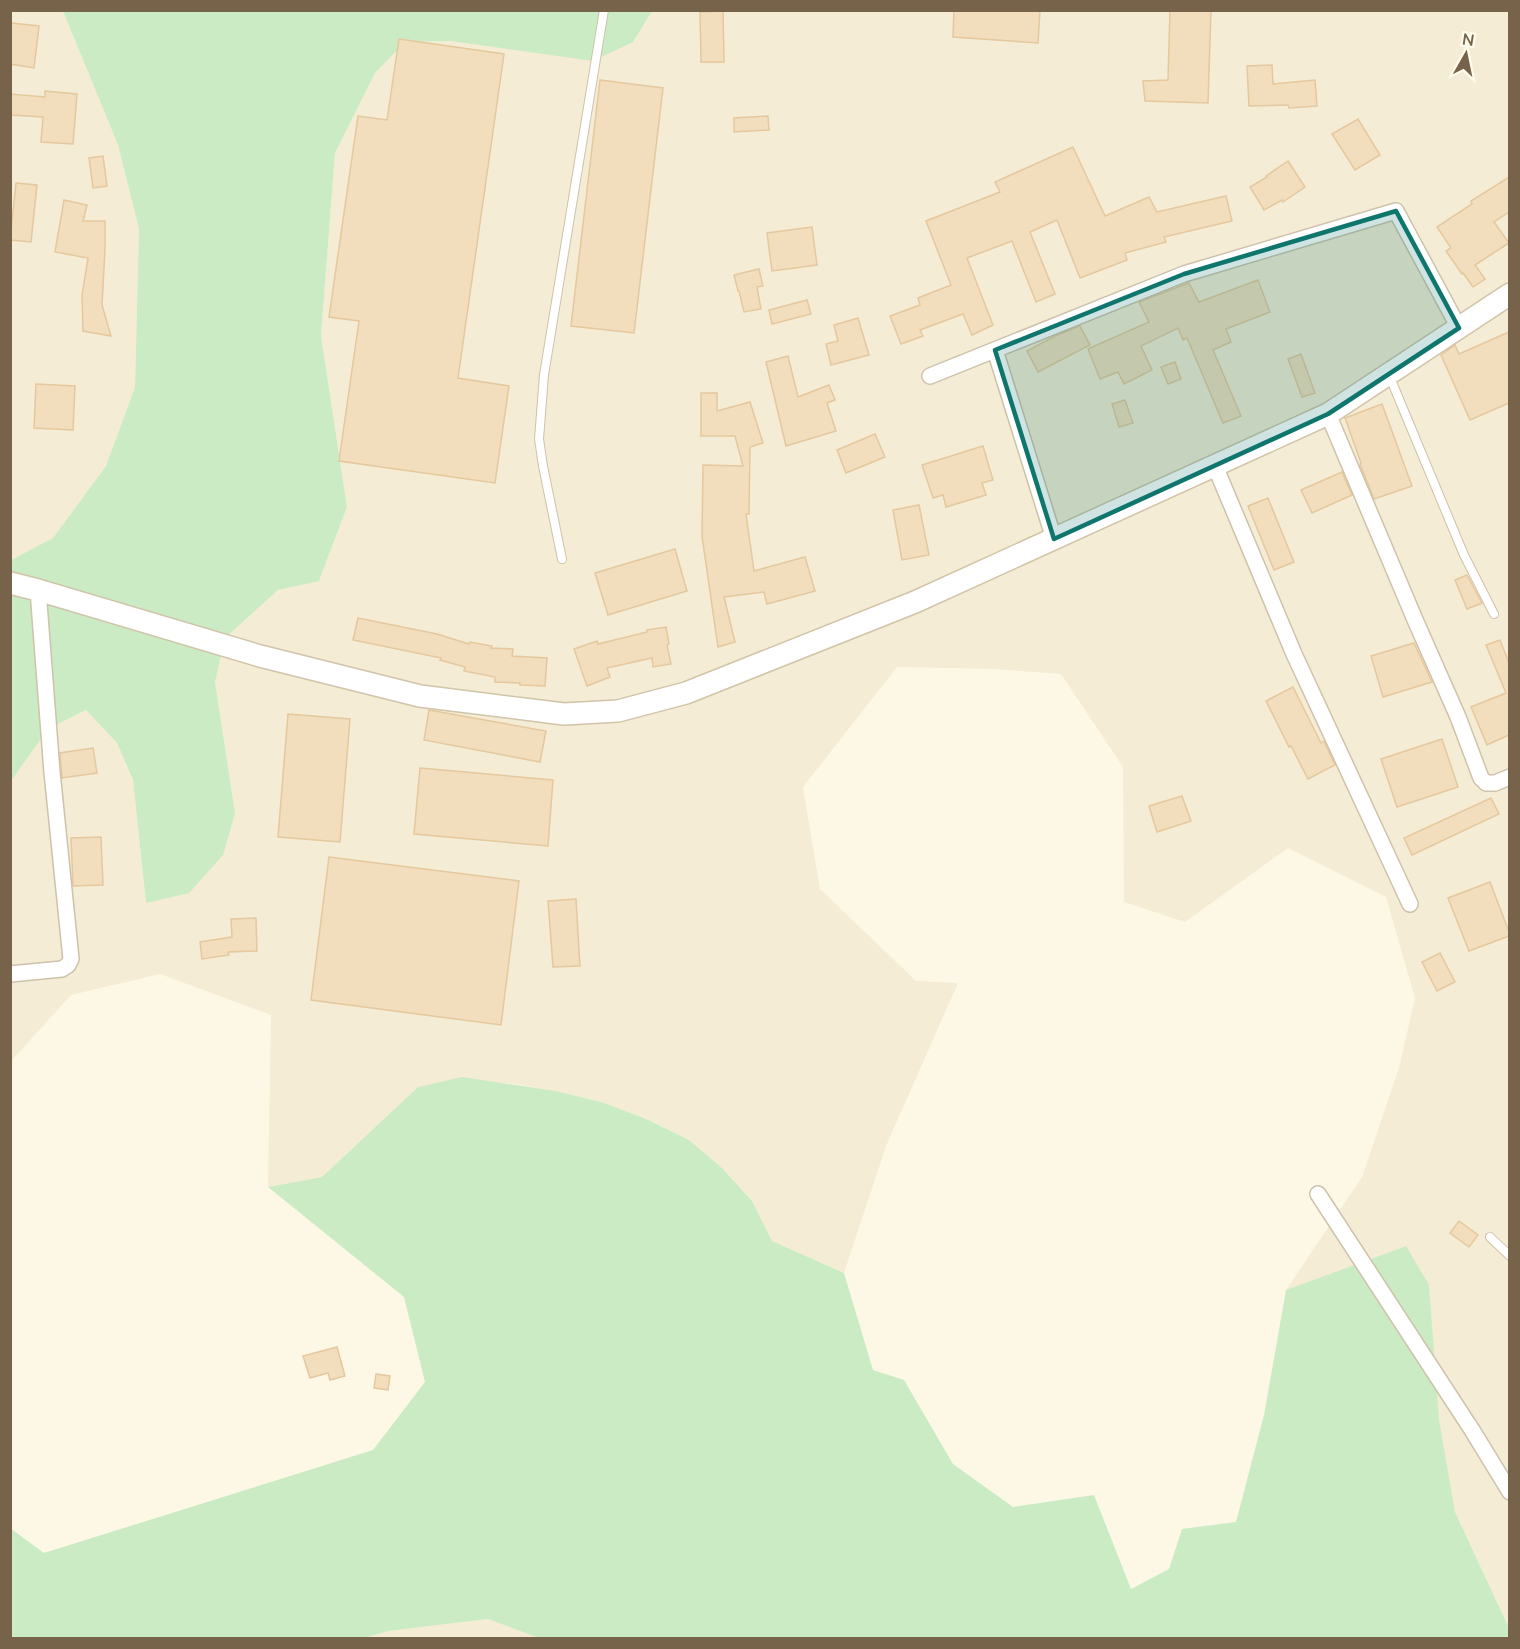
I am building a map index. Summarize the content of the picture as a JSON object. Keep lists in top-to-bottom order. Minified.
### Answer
{"north":"top"}
